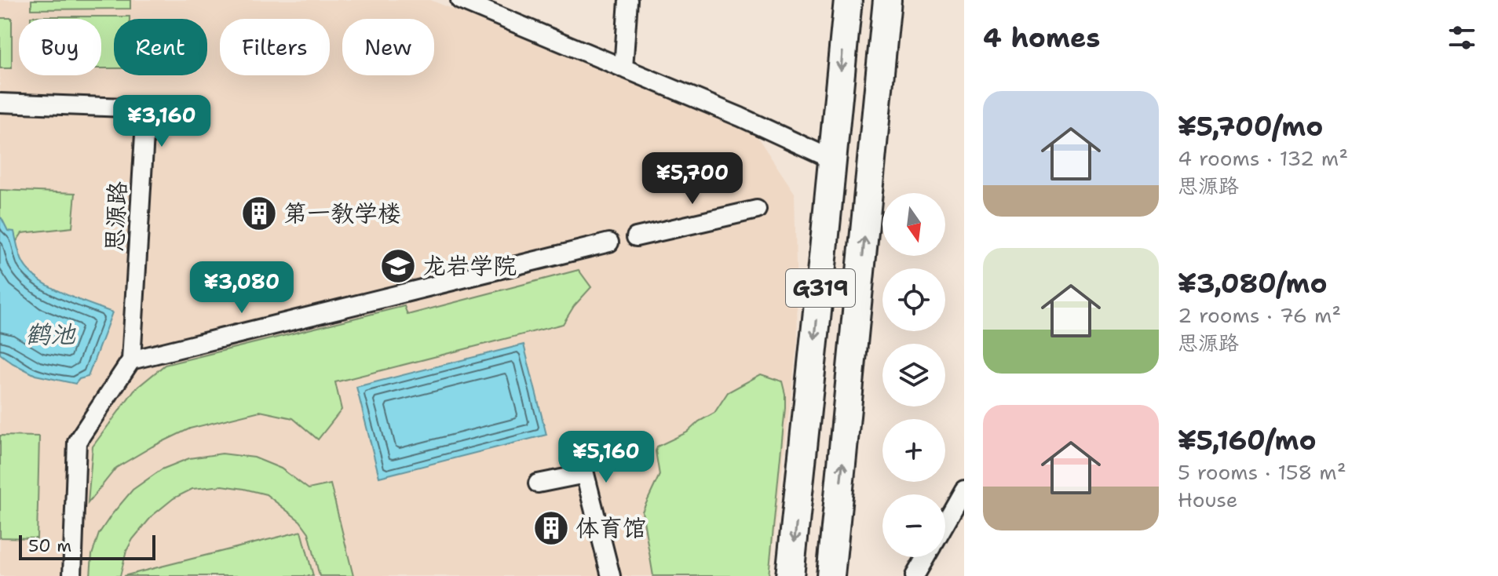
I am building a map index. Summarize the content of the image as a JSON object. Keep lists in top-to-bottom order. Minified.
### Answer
{"streets":{"highway":["G319"],"street":["思源路"]},"water":["鹤池"],"places":{"building":["第一教学楼","体育馆"],"school or university":["龙岩学院"]},"scale_bar":"50 m","north":"bottom","page":{"heading":"4 homes","chip":["Buy","Rent","Filters","New"],"list":[{"name":"¥5,700/mo","note":"4 rooms · 132 m² · 思源路"},{"name":"¥3,080/mo","note":"2 rooms · 76 m² · 思源路"},{"name":"¥5,160/mo","note":"5 rooms · 158 m² · House"}],"price":["¥3,160","¥5,700","¥3,080","¥5,160"],"map_buttons":["+","−"],"scale":"50 m"}}
